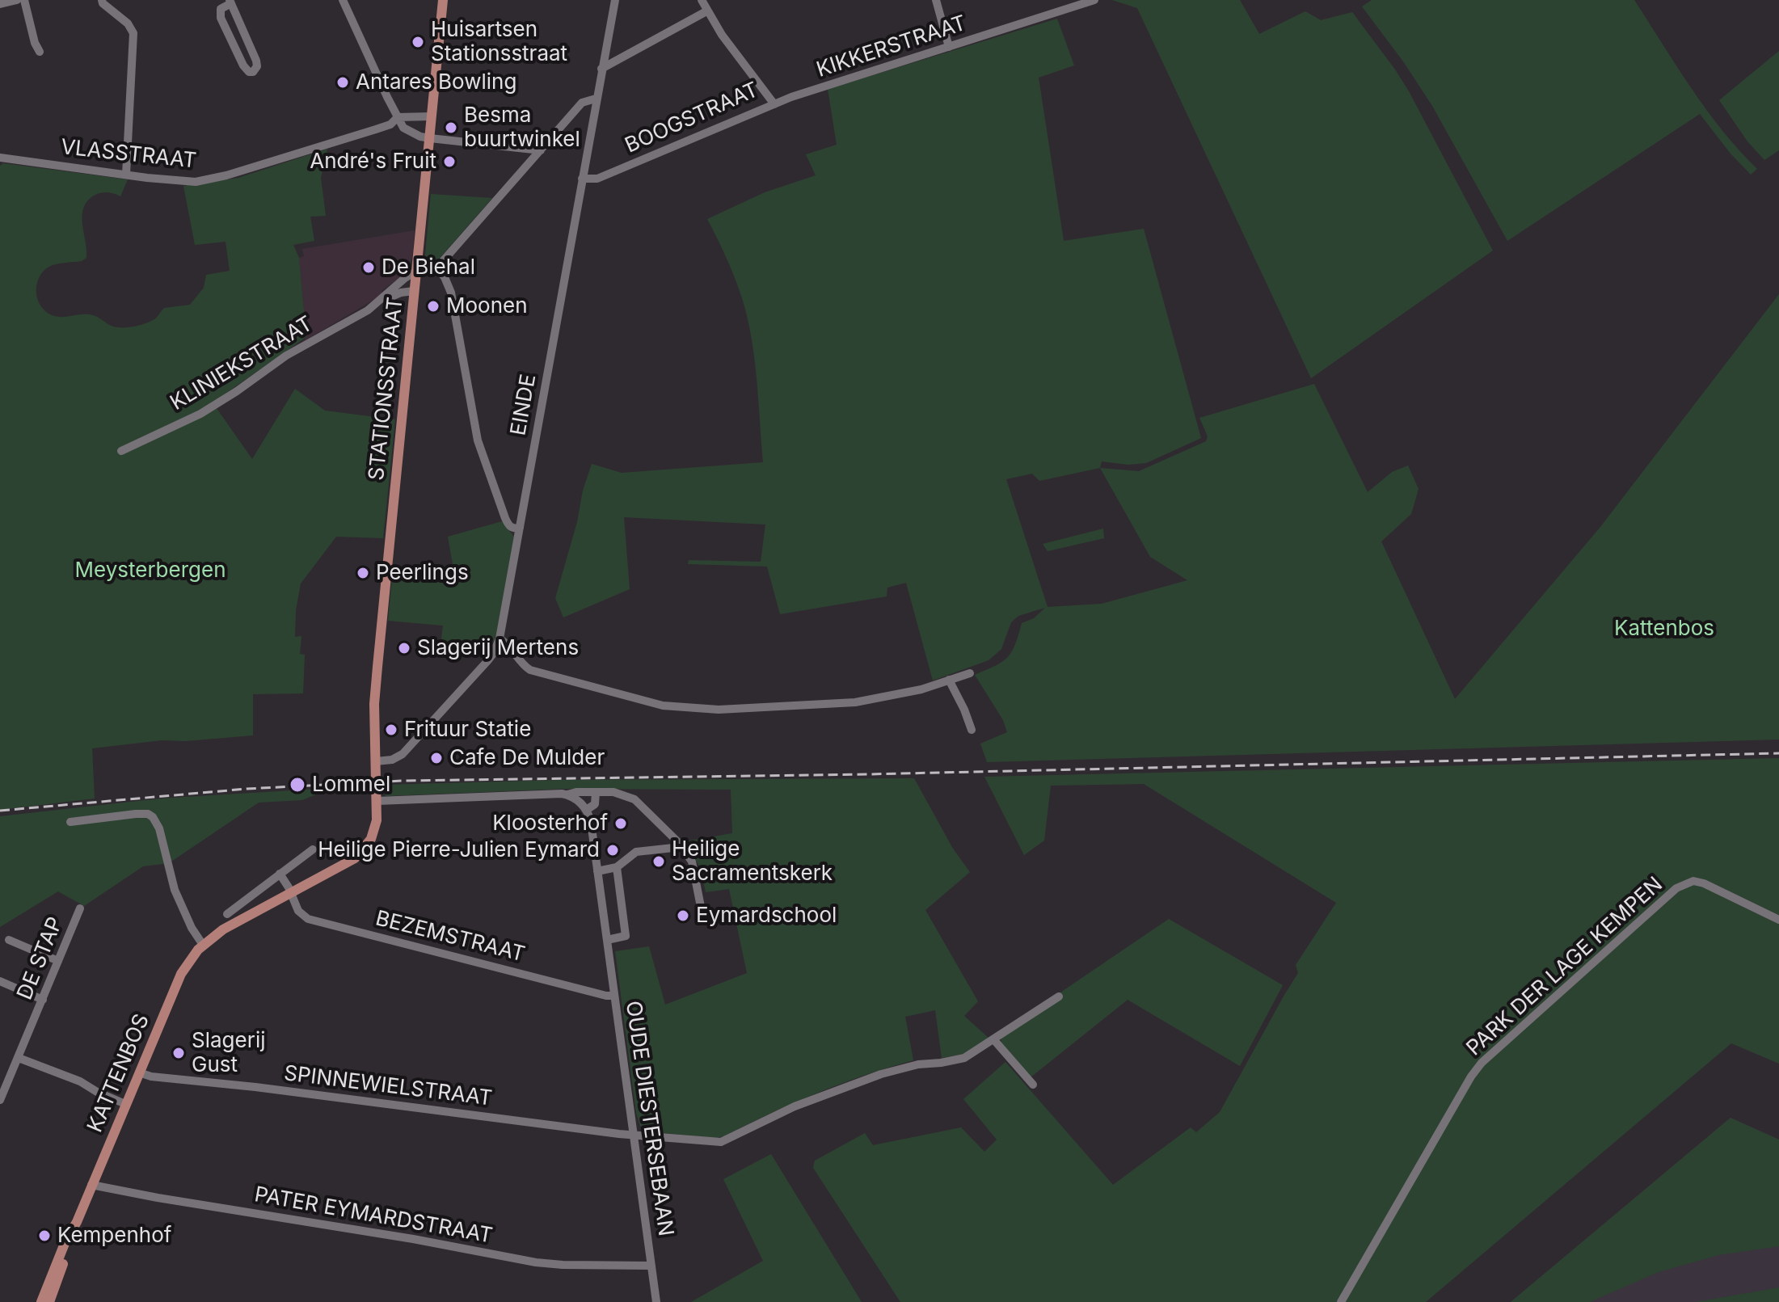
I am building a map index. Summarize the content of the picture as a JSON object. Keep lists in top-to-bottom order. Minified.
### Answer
{"streets":{"main road":["STATIONSSTRAAT","KATTENBOS"],"street":["KIKKERSTRAAT","BOOGSTRAAT","VLASSTRAAT","KLINIEKSTRAAT","EINDE","BEZEMSTRAAT","DE STAP","PARK DER LAGE KEMPEN","SPINNEWIELSTRAAT","OUDE DIESTERSEBAAN","PATER EYMARDSTRAAT"]},"crossings":[["KIKKERSTRAAT","BOOGSTRAAT"],["BOOGSTRAAT","EINDE"],["KLINIEKSTRAAT","STATIONSSTRAAT"],["STATIONSSTRAAT","EINDE"],["STATIONSSTRAAT","KATTENBOS"],["BEZEMSTRAAT","KATTENBOS"],["BEZEMSTRAAT","OUDE DIESTERSEBAAN"],["KATTENBOS","SPINNEWIELSTRAAT"],["KATTENBOS","PATER EYMARDSTRAAT"],["SPINNEWIELSTRAAT","OUDE DIESTERSEBAAN"],["OUDE DIESTERSEBAAN","PATER EYMARDSTRAAT"]],"parks":["Meysterbergen","Kattenbos"],"places":["Huisartsen Stationsstraat","Antares Bowling","Besma buurtwinkel","André's Fruit","De Biehal","Moonen","Peerlings","Slagerij Mertens","Frituur Statie","Cafe De Mulder","Lommel","Kloosterhof","Heilige Pierre-Julien Eymard","Heilige Sacramentskerk","Eymardschool","Slagerij Gust","Kempenhof"]}
